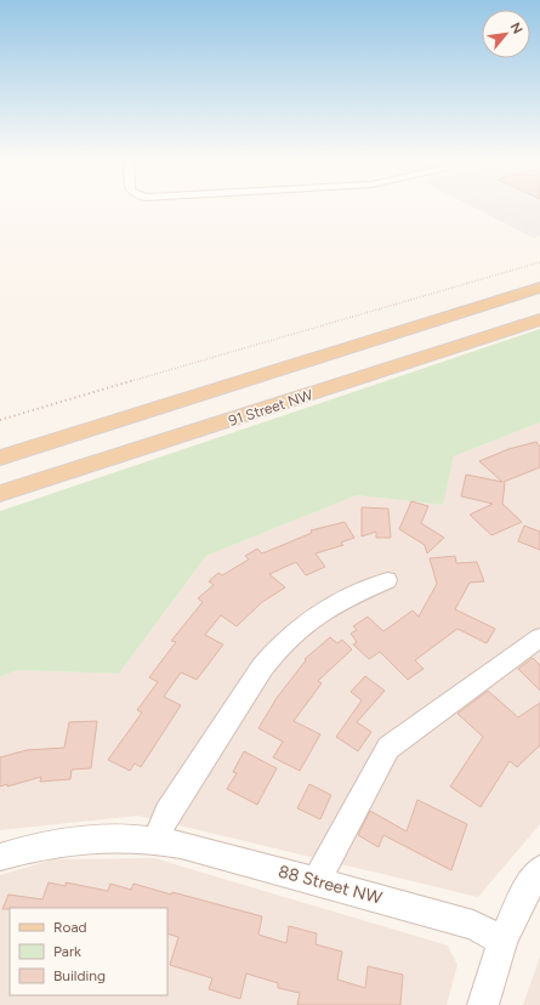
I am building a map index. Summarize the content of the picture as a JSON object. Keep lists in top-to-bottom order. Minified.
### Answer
{"streets":{"main road":["91 Street NW"],"street":["88 Street NW"]},"legend":["Road","Park","Building"],"north":"top right"}
